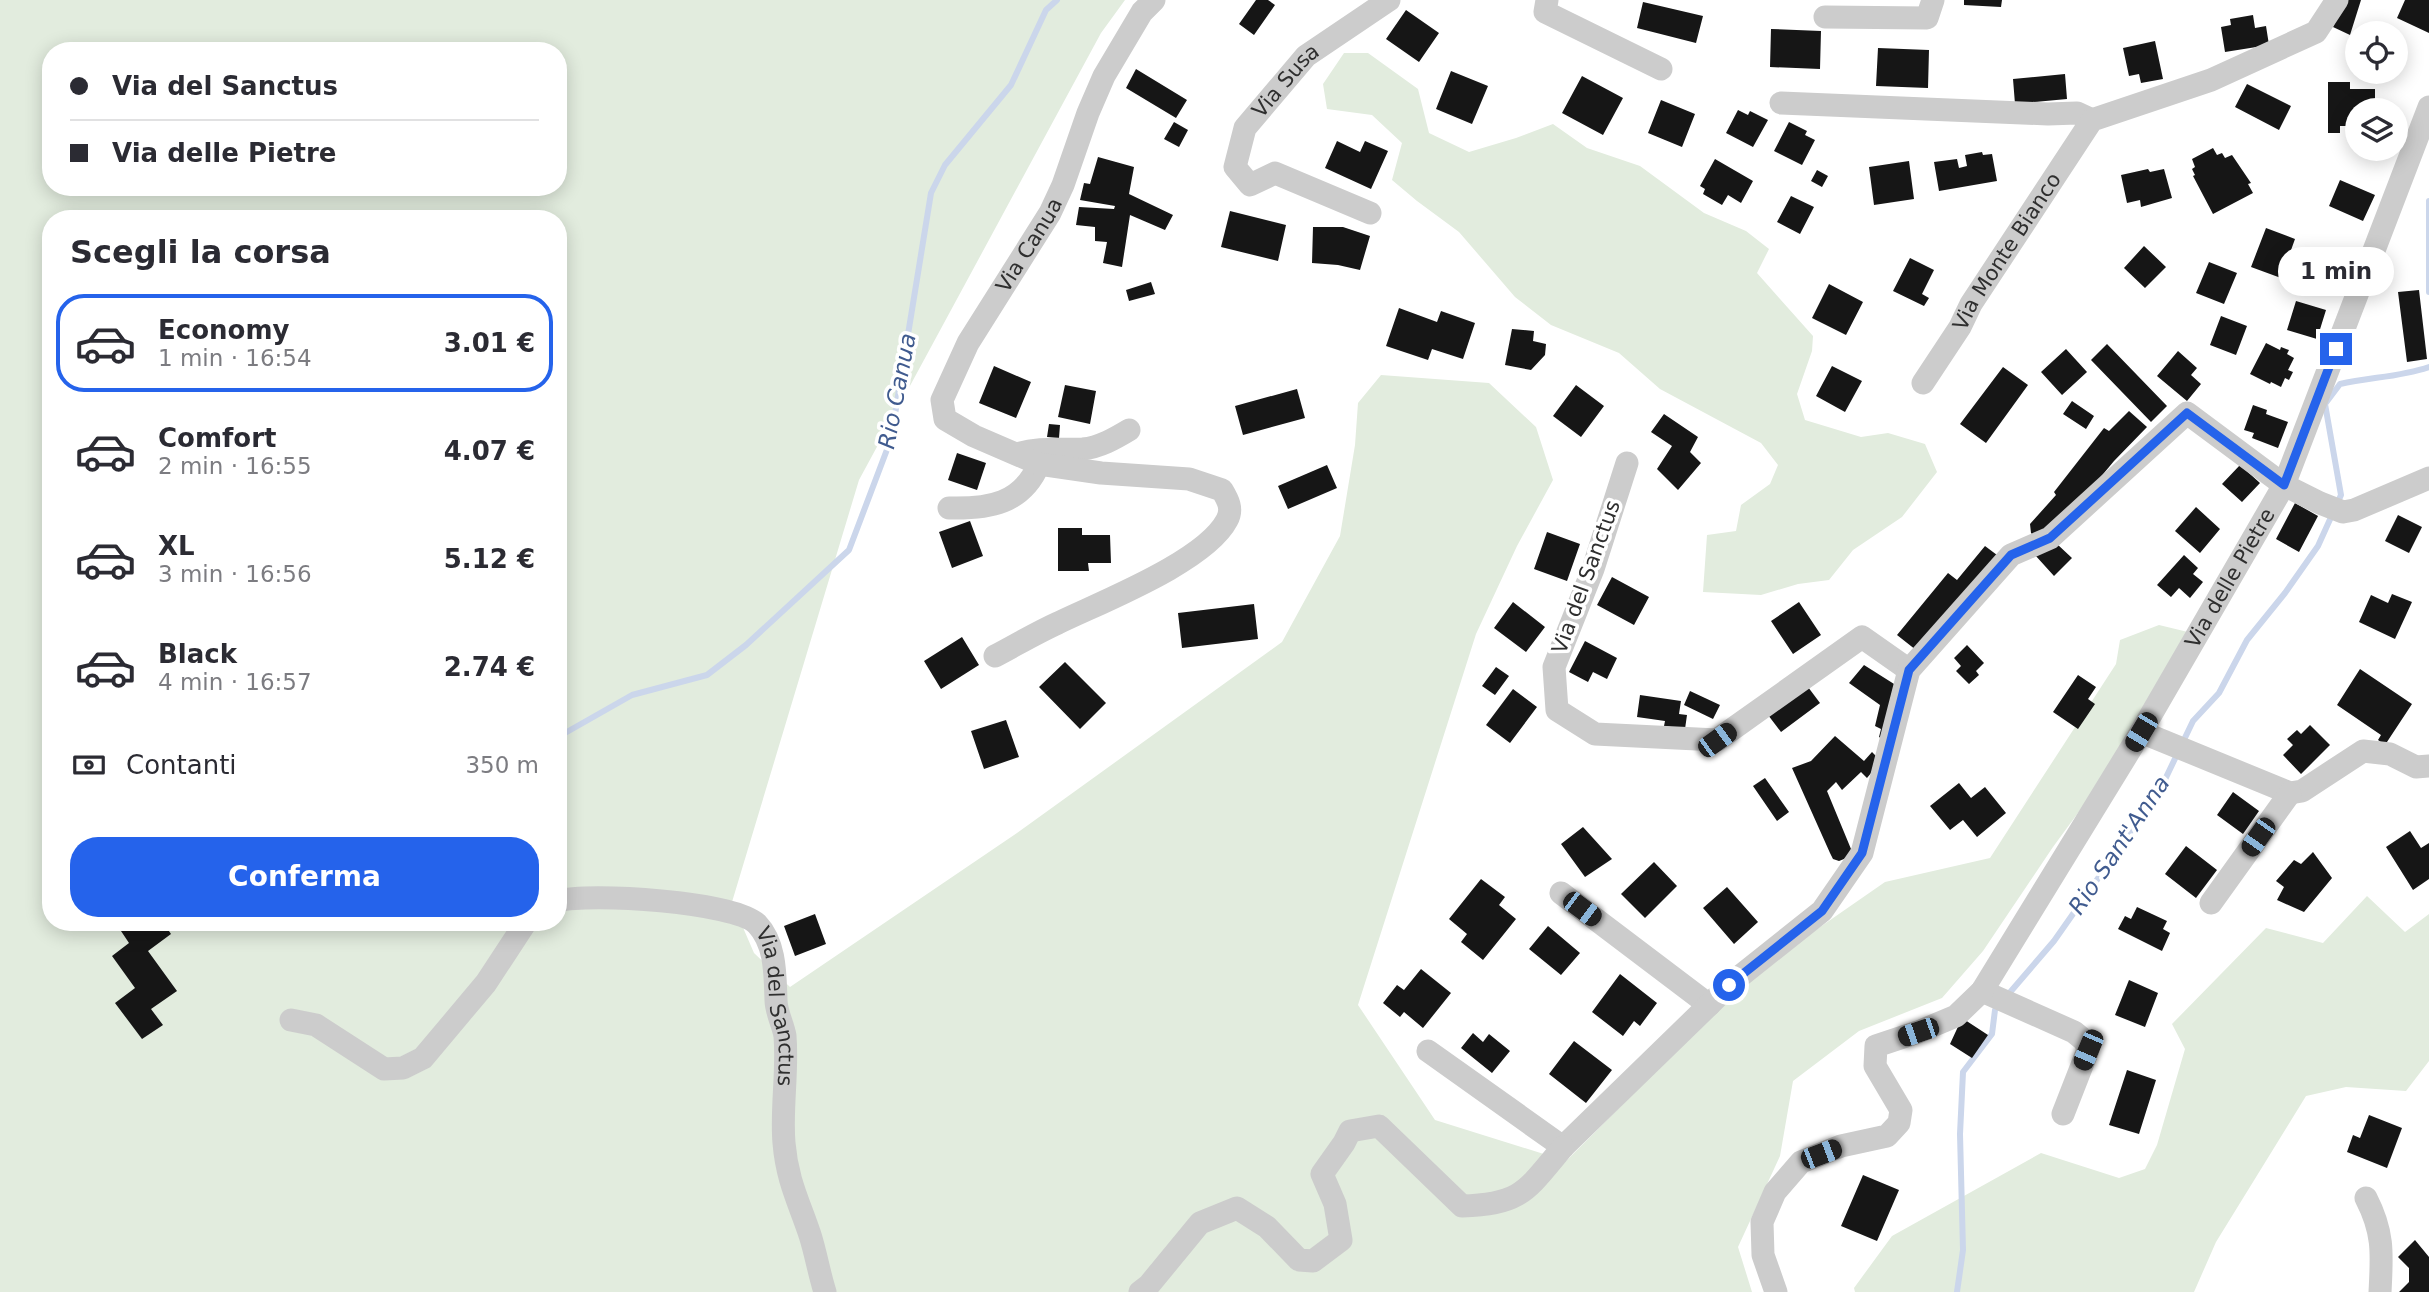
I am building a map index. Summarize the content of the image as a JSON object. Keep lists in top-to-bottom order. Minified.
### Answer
{"streets":{"street":["Via Susa","Via Canua","Via Monte Bianco","Via del Sanctus","Via delle Pietre"]},"water":["Rio Canua","Rio Sant'Anna"],"page":{"banner":["Via del Sanctus","Via delle Pietre"],"heading":"Scegli la corsa","bubble":"1 min","list":[{"name":"Economy","note":"1 min · 16:54","value":"3.01 €"},{"name":"Comfort","note":"2 min · 16:55","value":"4.07 €"},{"name":"XL","note":"3 min · 16:56","value":"5.12 €"},{"name":"Black","note":"4 min · 16:57","value":"2.74 €"}],"pay":["Contanti","350 m"],"buttons":"Conferma"}}
